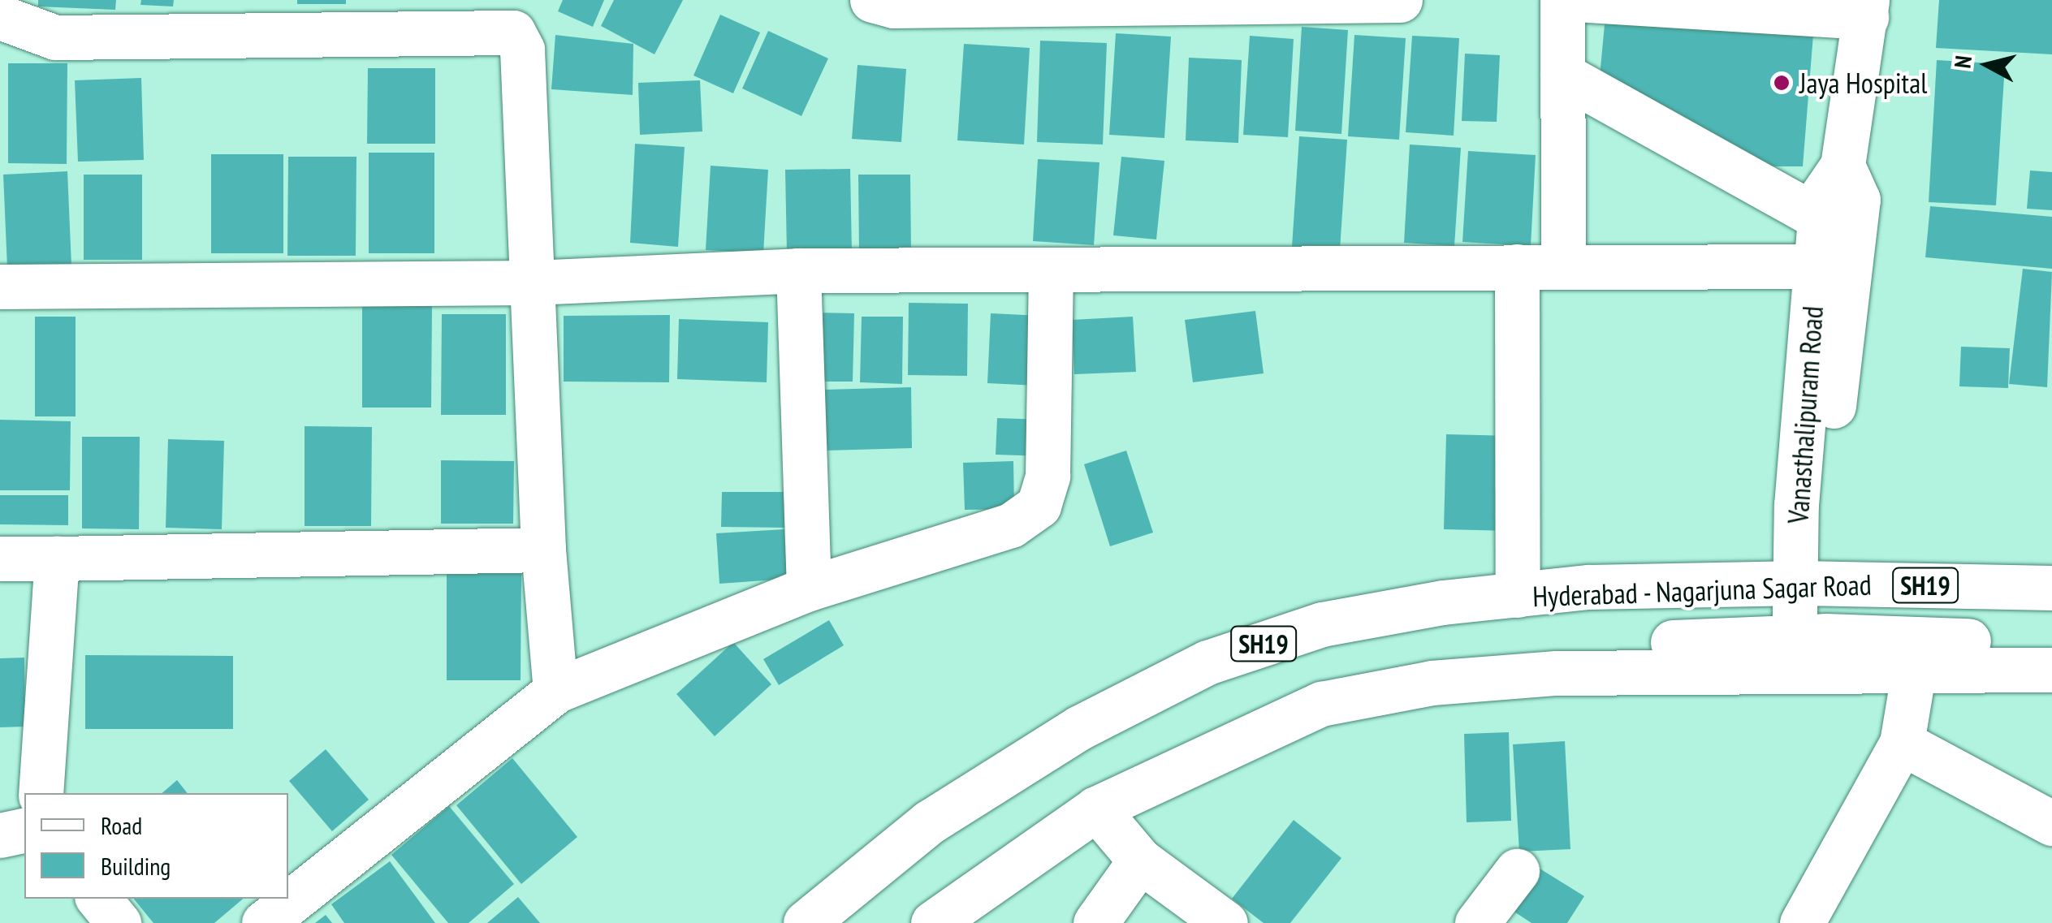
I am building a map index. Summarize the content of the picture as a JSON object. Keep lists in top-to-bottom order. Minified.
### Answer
{"streets":{"street":["Vanasthalipuram Road","SH19","Hyderabad - Nagarjuna Sagar Road"]},"crossings":[["Vanasthalipuram Road","Hyderabad - Nagarjuna Sagar Road"]],"places":["Jaya Hospital"],"legend":["Road","Building"],"north":"left"}
